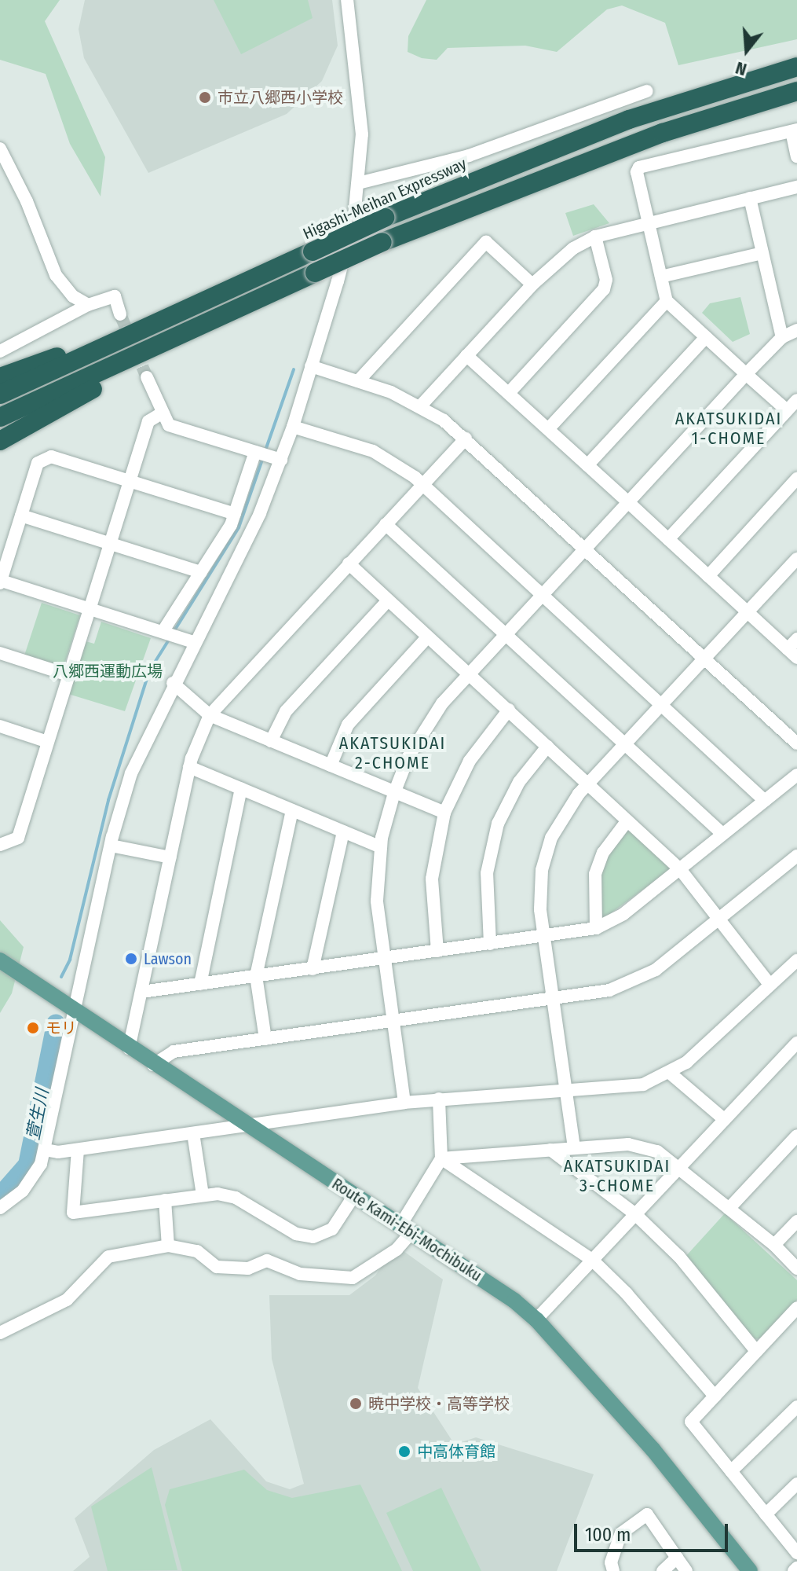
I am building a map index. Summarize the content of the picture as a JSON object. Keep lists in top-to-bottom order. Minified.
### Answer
{"streets":{"highway":["Higashi-Meihan Expressway"],"main road":["Route Kami-Ebi-Mochibuku"]},"districts":["AKATSUKIDAI 1-CHOME","AKATSUKIDAI 2-CHOME","AKATSUKIDAI 3-CHOME"],"water":["萱生川"],"parks":["八郷西運動広場"],"places":["市立八郷西小学校","Lawson","モリ","暁中学校・高等学校","中高体育館"],"scale_bar":"100 m","north":"bottom"}
